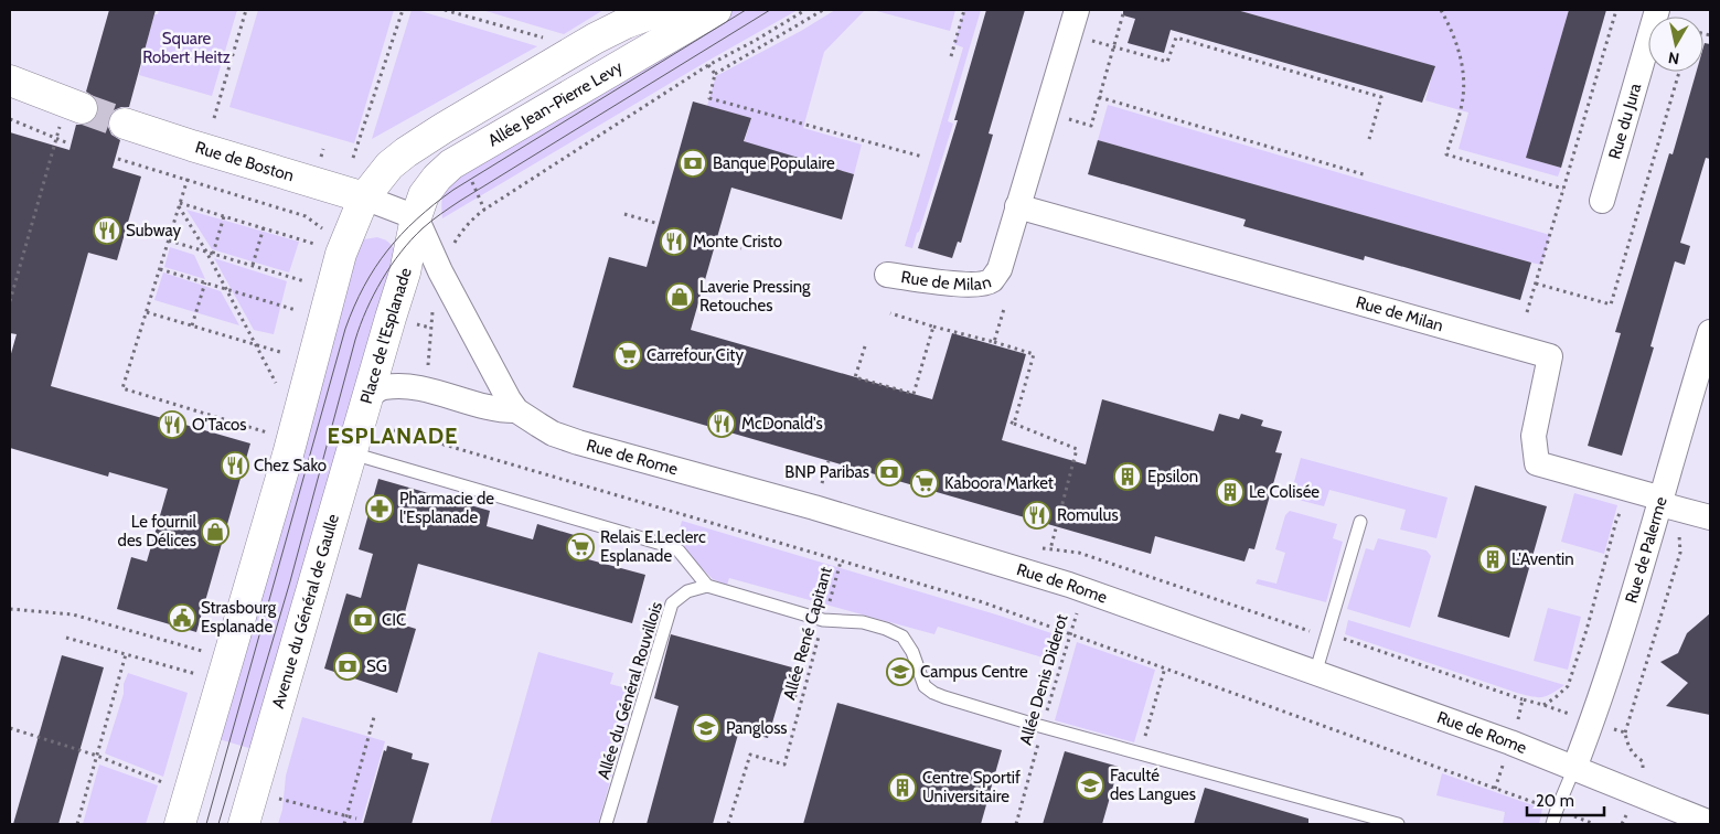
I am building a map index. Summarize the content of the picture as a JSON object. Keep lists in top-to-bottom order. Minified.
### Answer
{"streets":{"street":["Allée Jean-Pierre Levy","Rue du Jura","Rue de Boston","Rue de Milan","Place de l'Esplanade","Rue de Rome","Rue de Palerme","Avenue du Général de Gaulle"],"lane":["Allée du Général Rouvillois"],"path":["Allée René Capitant","Allée Denis Diderot"]},"crossings":[["Allée Jean-Pierre Levy","Place de l'Esplanade"],["Rue de Milan","Rue de Palerme"],["Place de l'Esplanade","Rue de Rome"],["Place de l'Esplanade","Avenue du Général de Gaulle"],["Rue de Rome","Rue de Palerme"],["Rue de Rome","Allée Denis Diderot"]],"districts":["ESPLANADE"],"parks":["Square Robert Heitz"],"places":{"bank":["Banque Populaire","BNP Paribas","CIC","SG"],"restaurant":["Subway","Monte Cristo","McDonald's","O'Tacos","Chez Sako","Romulus"],"shop":["Laverie Pressing Retouches","Le fournil des Délices"],"supermarket":["Carrefour City","Kaboora Market","Relais E.Leclerc Esplanade"],"building":["Epsilon","Le Colisée","L'Aventin","Centre Sportif Universitaire"],"pharmacy":["Pharmacie de l'Esplanade"],"public building":["Strasbourg Esplanade"],"school or university":["Campus Centre","Pangloss","Faculté des Langues"]},"scale_bar":"20 m","north":"bottom"}
